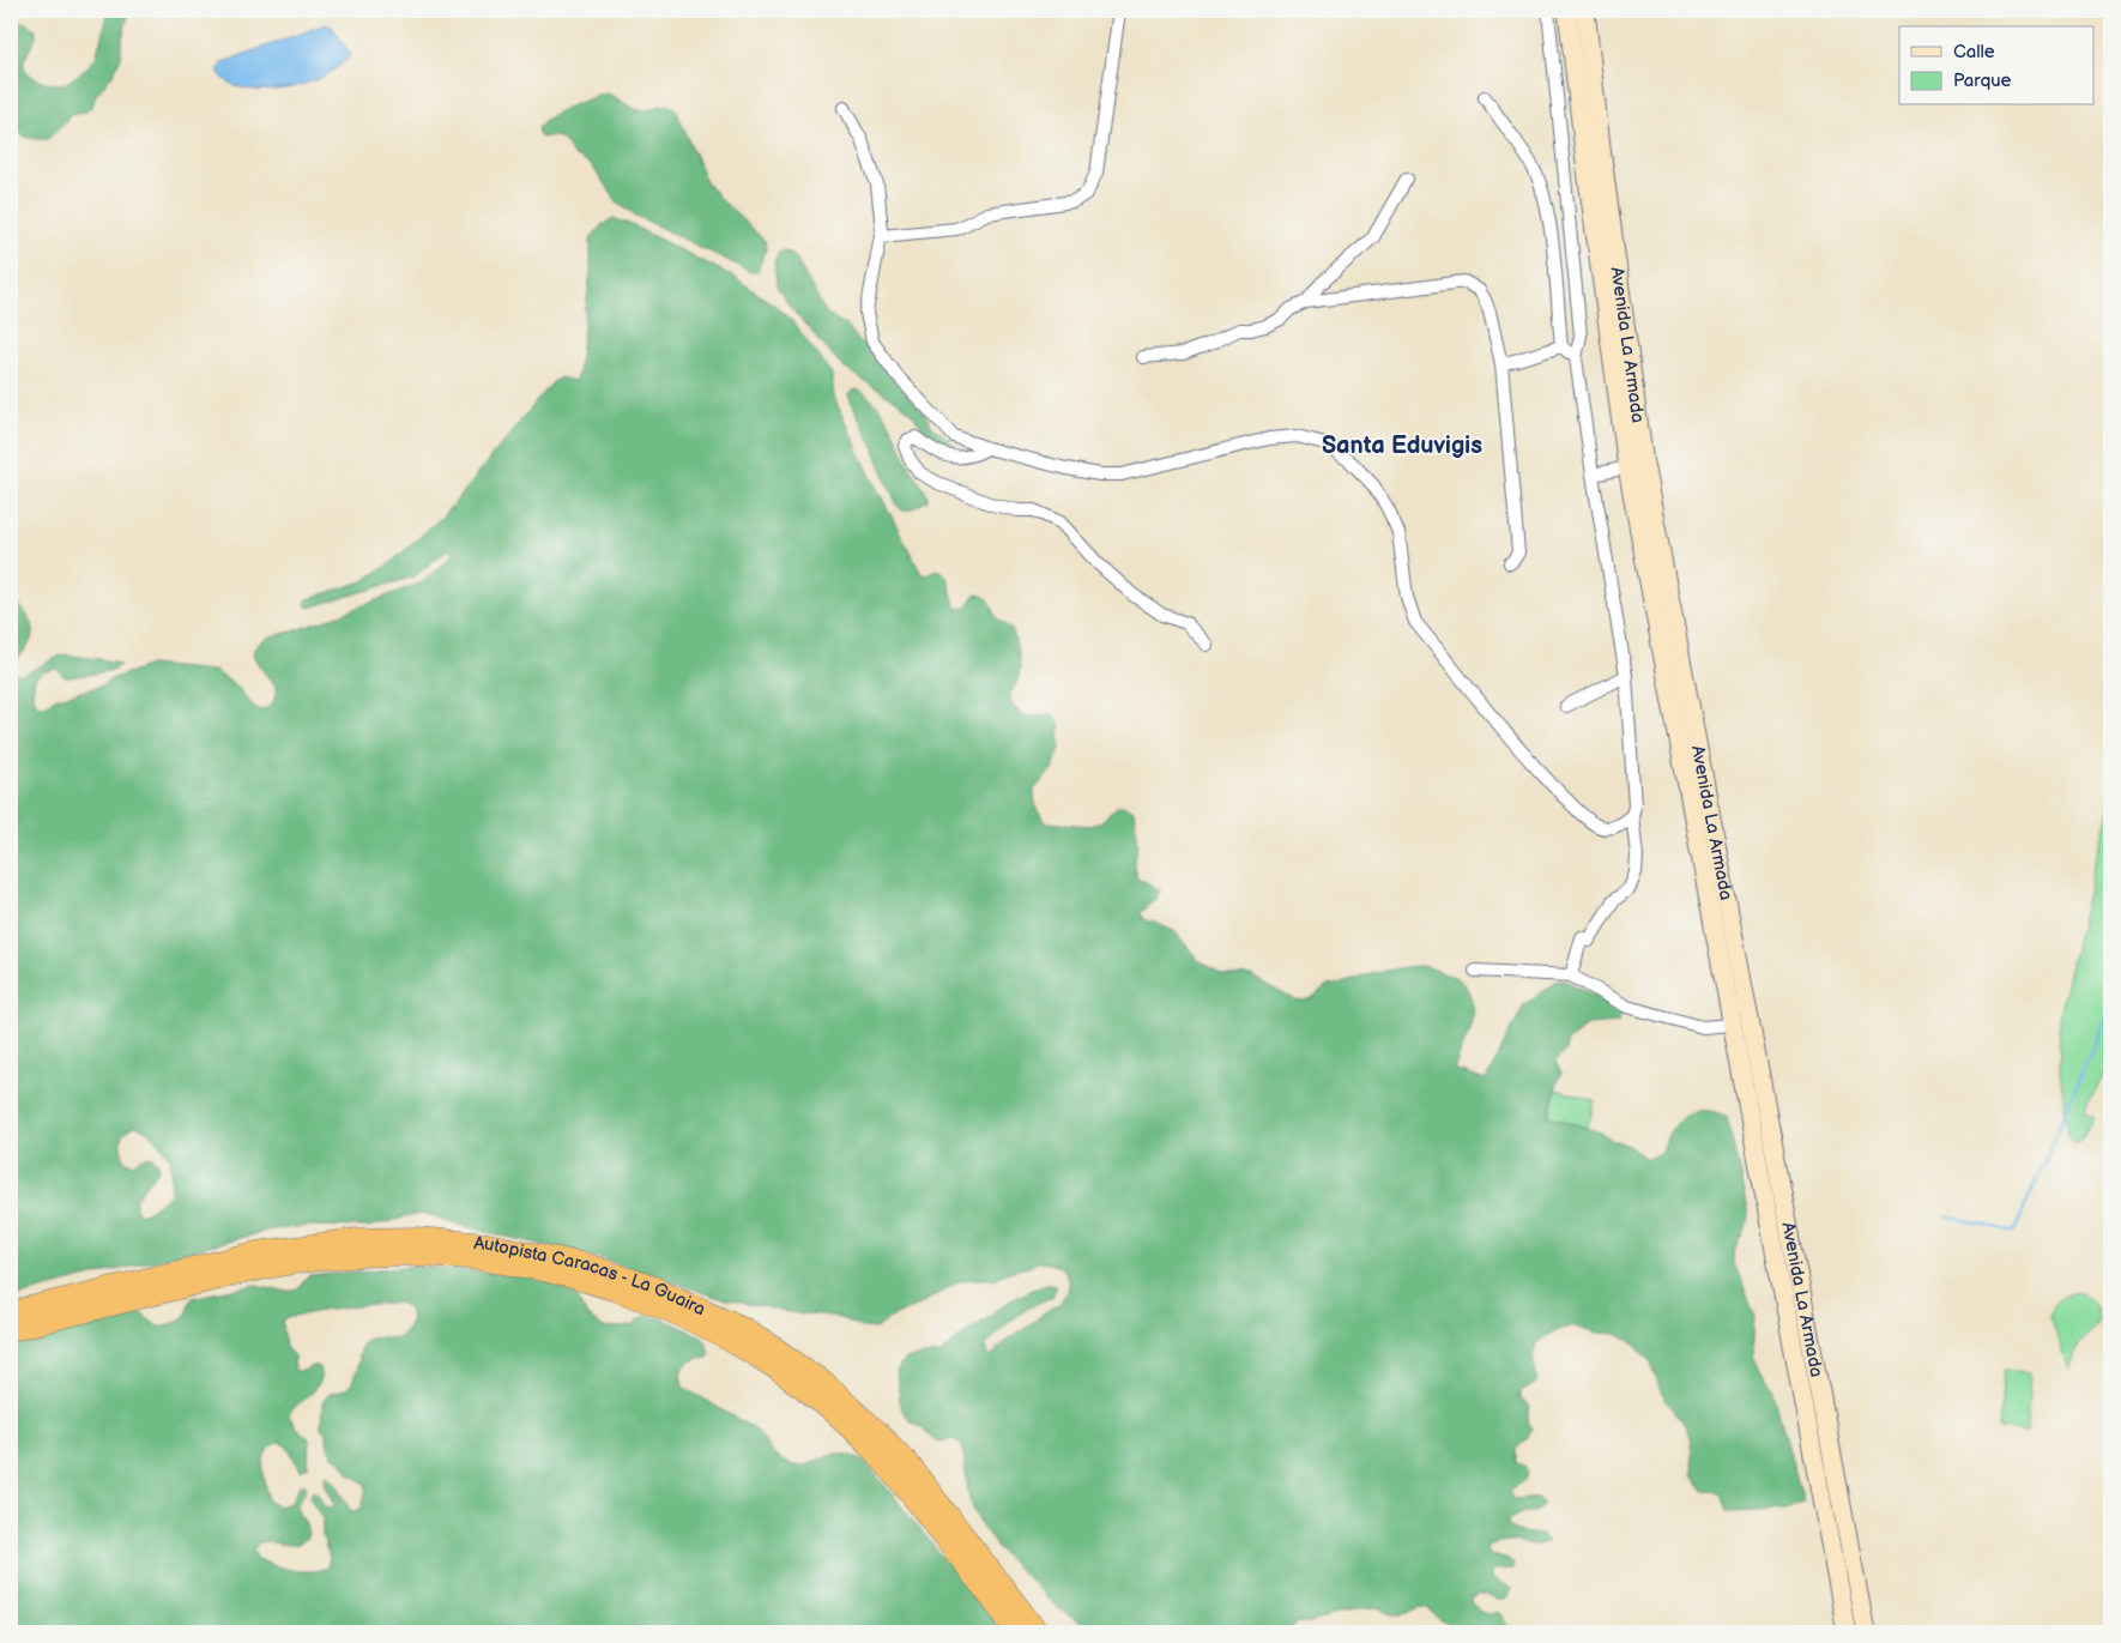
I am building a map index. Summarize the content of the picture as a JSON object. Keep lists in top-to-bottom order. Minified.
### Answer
{"streets":{"highway":["Autopista Caracas - La Guaira"],"main road":["Avenida La Armada"]},"districts":["Santa Eduvigis"],"legend":["Calle","Parque"]}
